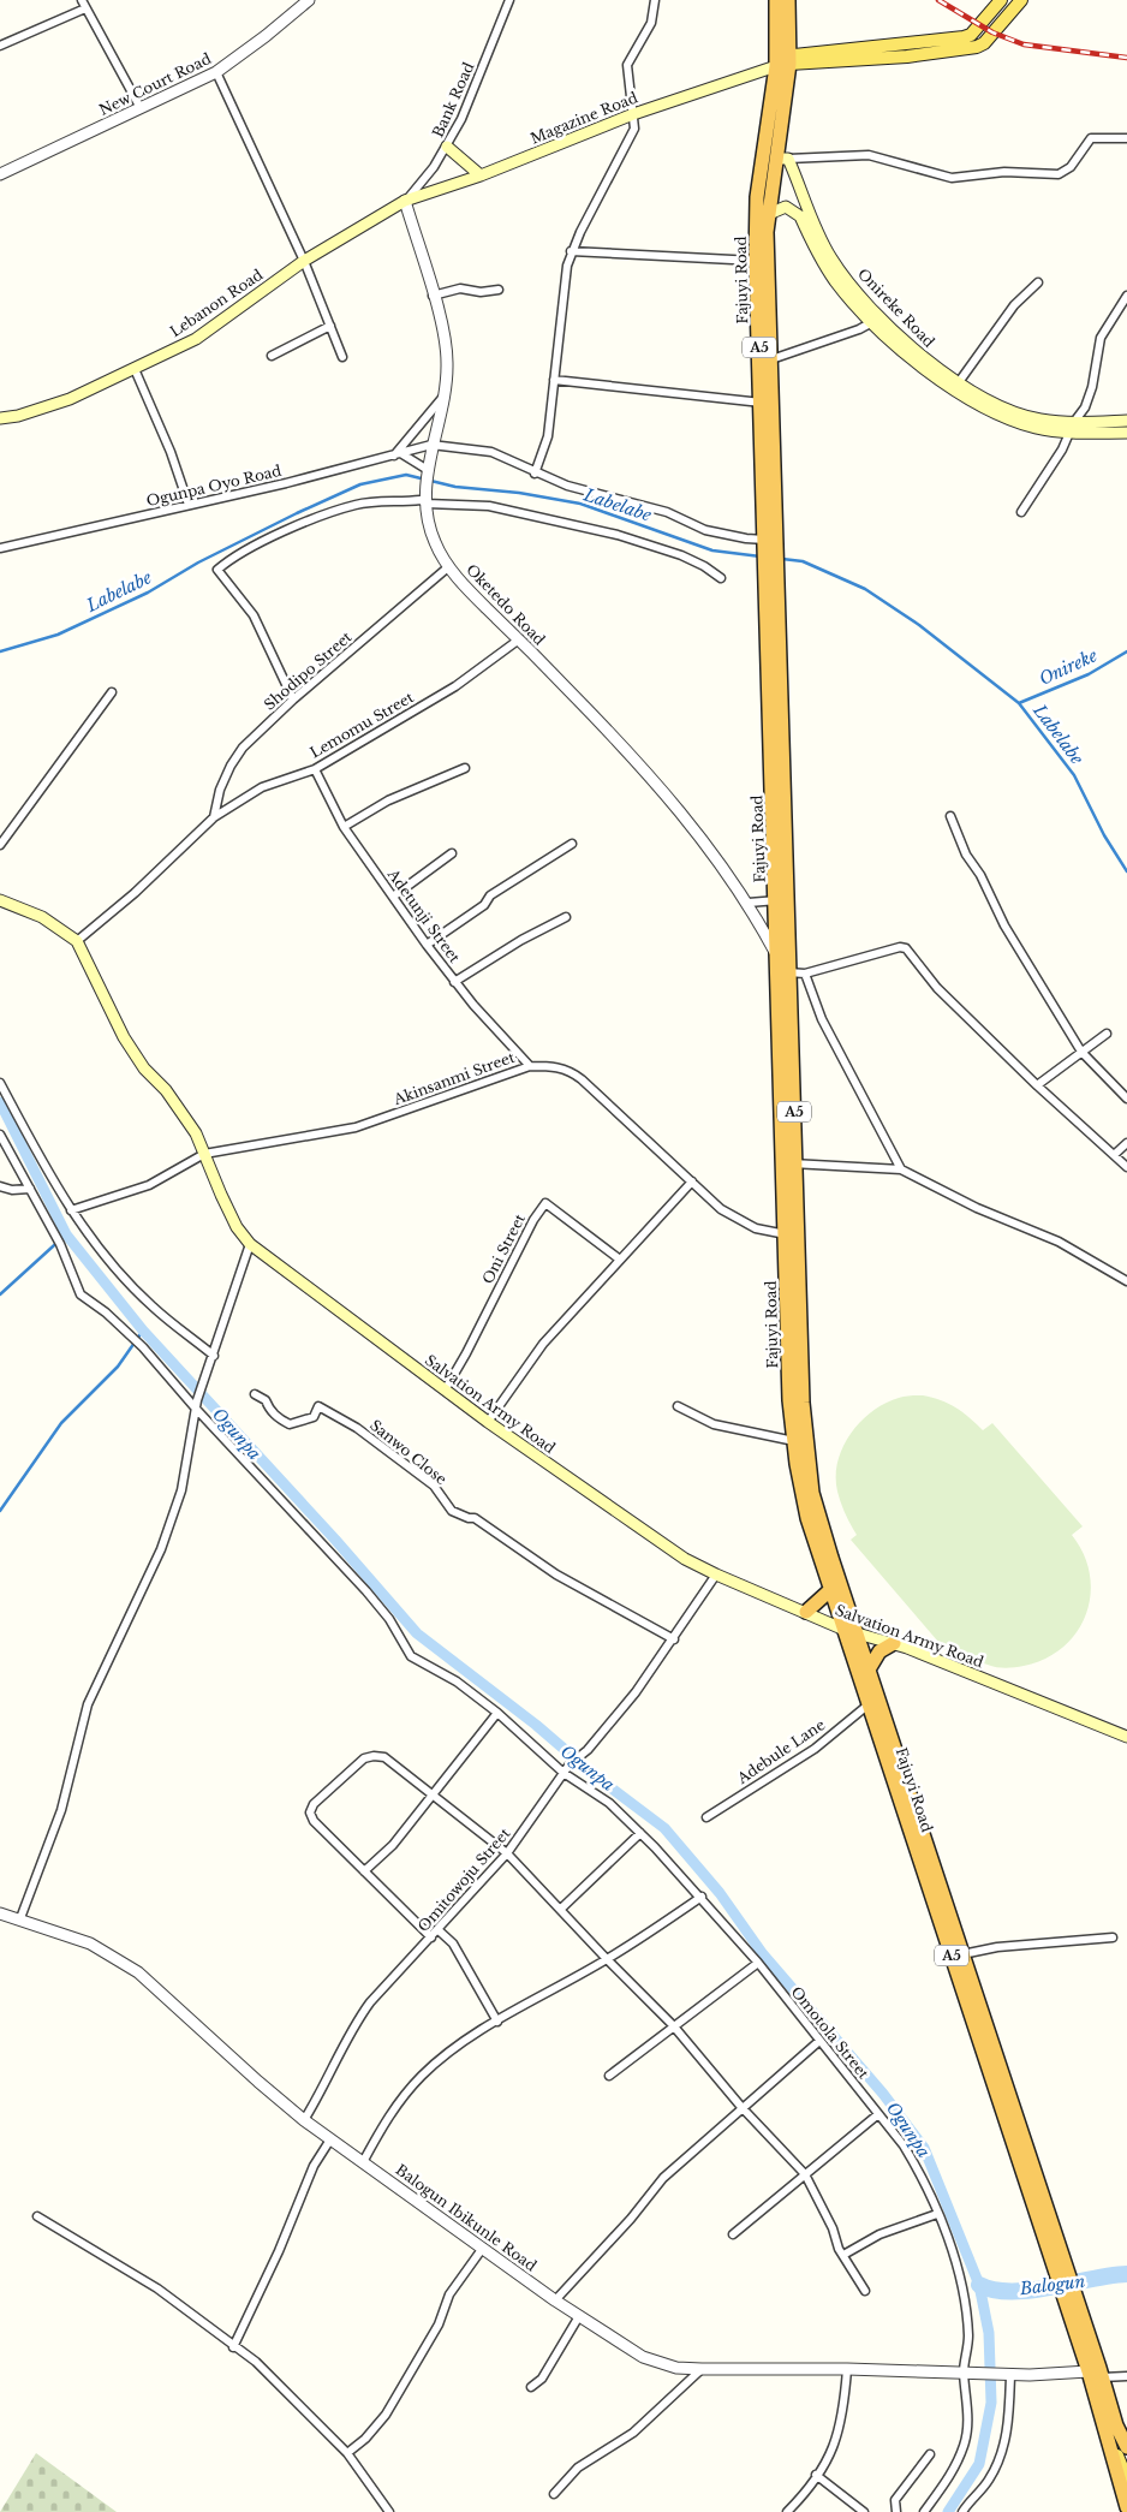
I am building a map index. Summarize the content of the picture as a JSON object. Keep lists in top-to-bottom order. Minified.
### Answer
{"streets":{"highway":["Fajuyi Road","A5"],"main road":["Magazine Road","Lebanon Road","Onireke Road","Salvation Army Road"],"street":["New Court Road","Bank Road","Ogunpa Oyo Road","Oketedo Road","Shodipo Street","Lemomu Street","Adetunji Street","Akinsanmi Street","Oni Street","Sanwo Close","Adebule Lane","Omitowoju Street","Omotola Street","Balogun Ibikunle Road"]},"crossings":[["Bank Road","Magazine Road"],["Bank Road","Lebanon Road"],["Bank Road","Oketedo Road"],["Magazine Road","Fajuyi Road"],["Magazine Road","Lebanon Road"],["Magazine Road","A5"],["Magazine Road","Oketedo Road"],["Fajuyi Road","Onireke Road"],["Fajuyi Road","A5"],["Fajuyi Road","Oketedo Road"],["Fajuyi Road","Akinsanmi Street"],["Fajuyi Road","Salvation Army Road"],["Fajuyi Road","Adebule Lane"],["Lebanon Road","Oketedo Road"],["Onireke Road","A5"],["Ogunpa Oyo Road","Oketedo Road"],["Oketedo Road","Shodipo Street"],["Oketedo Road","Lemomu Street"],["Shodipo Street","Lemomu Street"],["Lemomu Street","Adetunji Street"],["Lemomu Street","Salvation Army Road"],["Adetunji Street","Akinsanmi Street"],["Akinsanmi Street","Salvation Army Road"],["Oni Street","Salvation Army Road"],["Salvation Army Road","Omitowoju Street"],["Sanwo Close","Omitowoju Street"],["Omitowoju Street","Omotola Street"],["Omitowoju Street","Balogun Ibikunle Road"],["Omotola Street","Balogun Ibikunle Road"]],"water":["Labelabe","Onireke","Ogunpa","Balogun"]}
